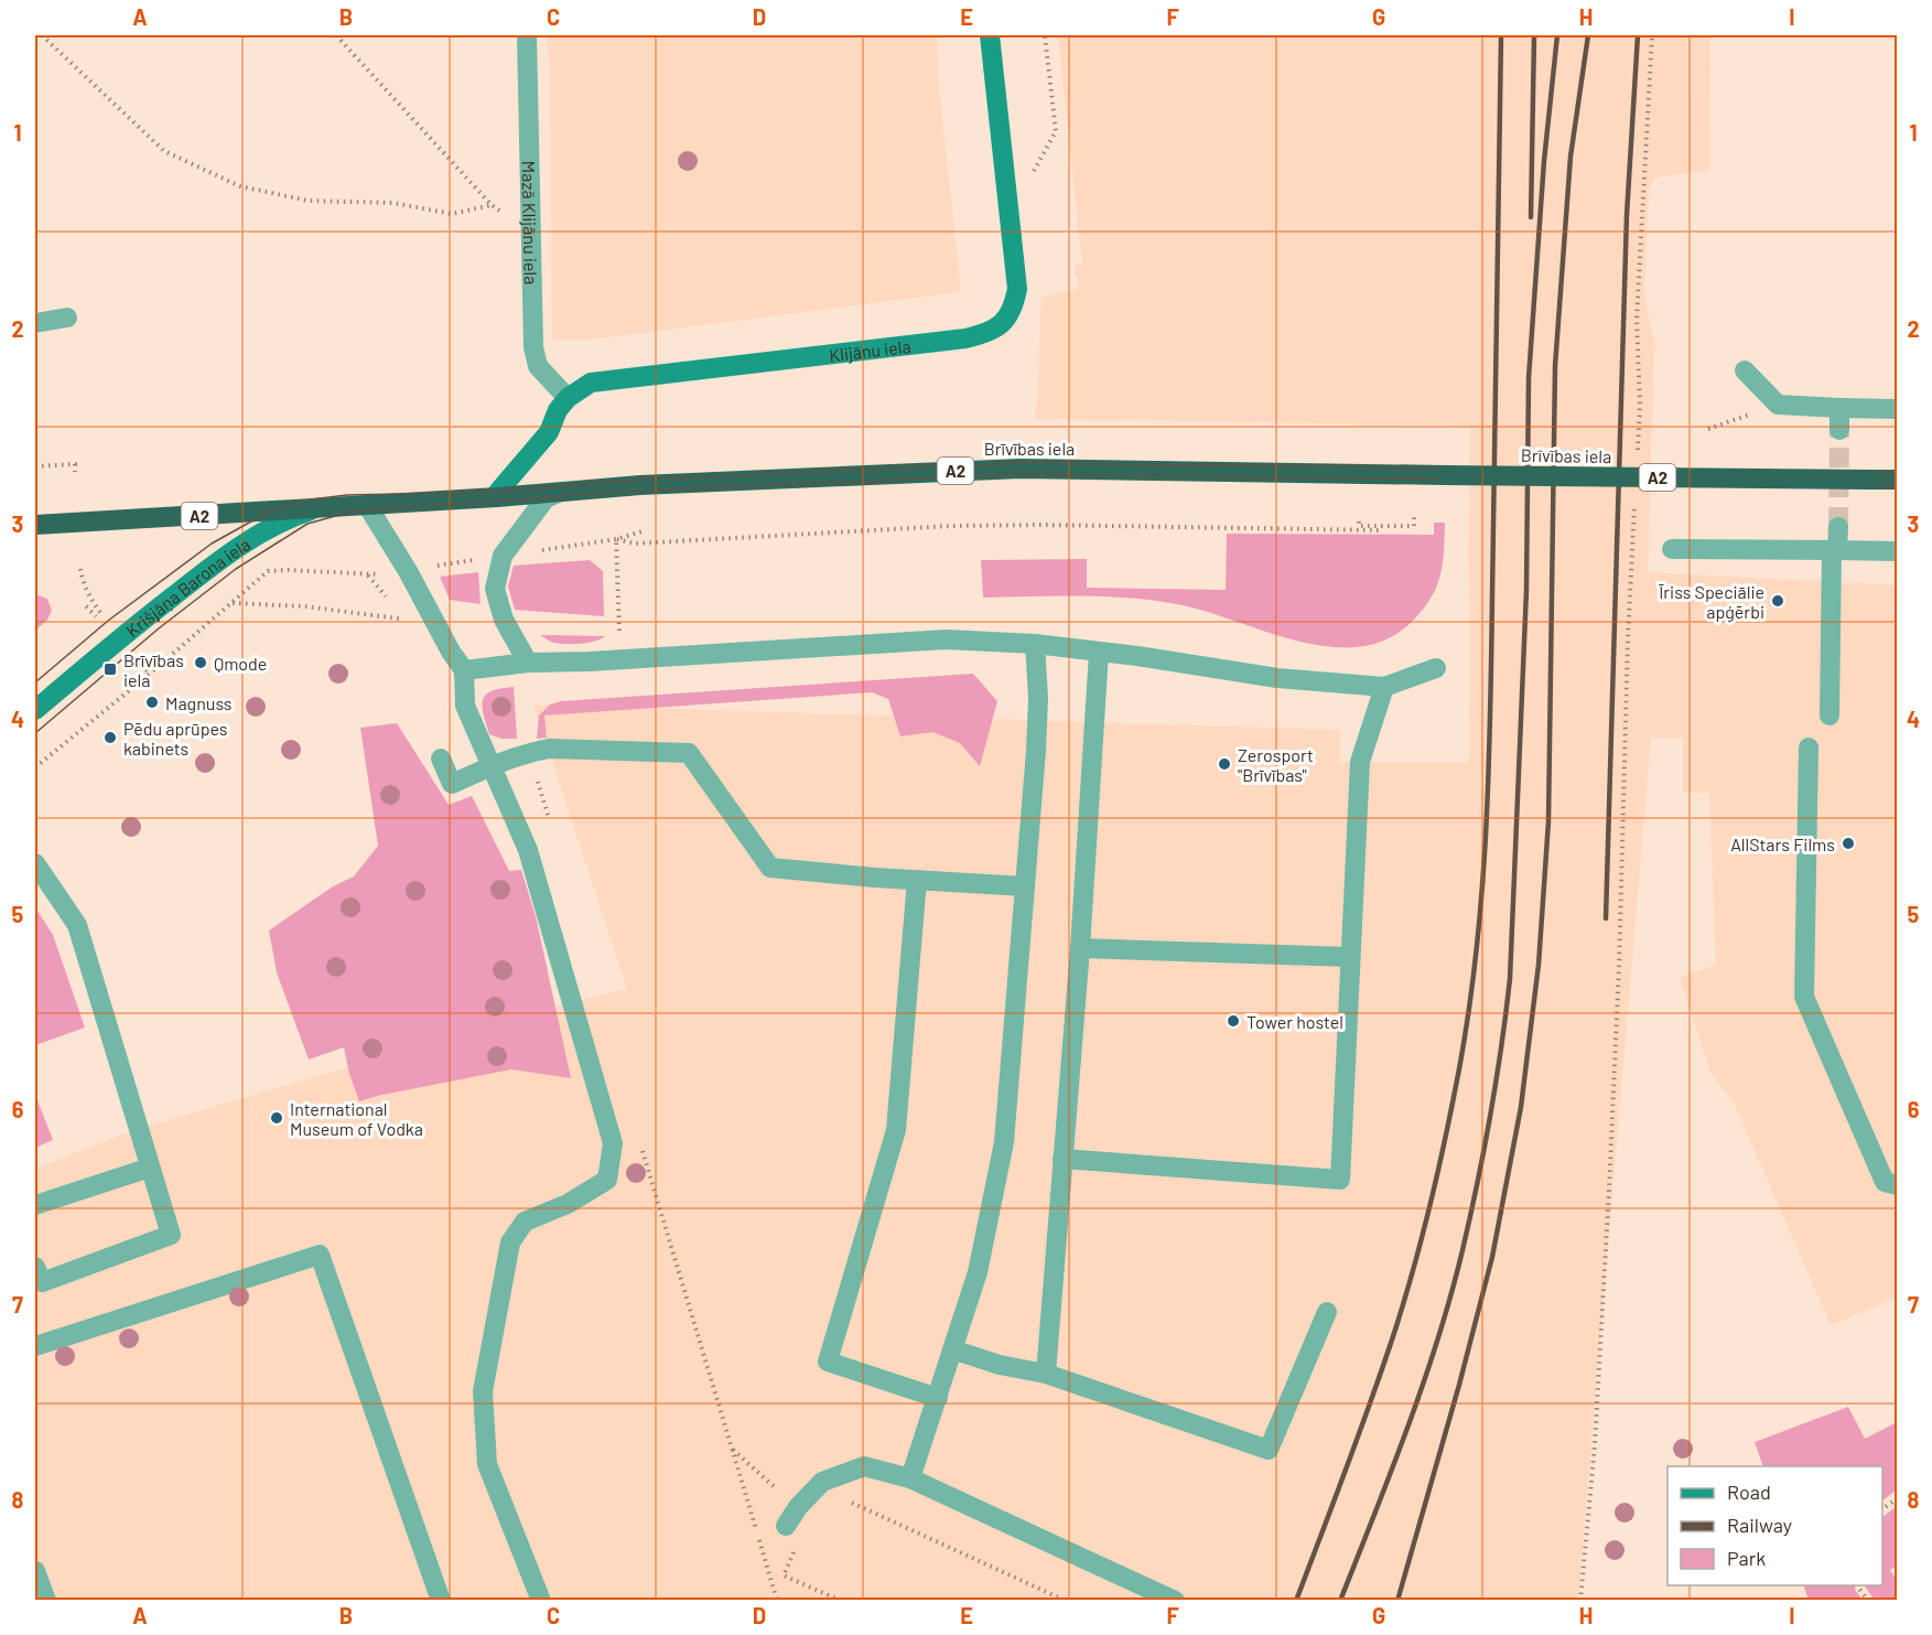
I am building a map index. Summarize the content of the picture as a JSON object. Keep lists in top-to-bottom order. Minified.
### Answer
{"streets":{"highway":["Brīvības iela","A2"],"street":["Mazā Klijānu iela","Klijānu iela","Krišjāņa Barona iela"]},"crossings":[["Mazā Klijānu iela","Klijānu iela"],["Brīvības iela","Krišjāņa Barona iela"]],"places":{"other":["Īriss Speciālie apģērbi","Qmode","Magnuss","Pēdu aprūpes kabinets","Zerosport \"Brīvības\"","AllStars Films","Tower hostel","International Museum of Vodka"],"transit":["Brīvības iela"]},"legend":["Road","Railway","Park"],"grid":{"columns":["A","B","C","D","E","F","G","H","I"],"rows":["1","2","3","4","5","6","7","8"]}}
